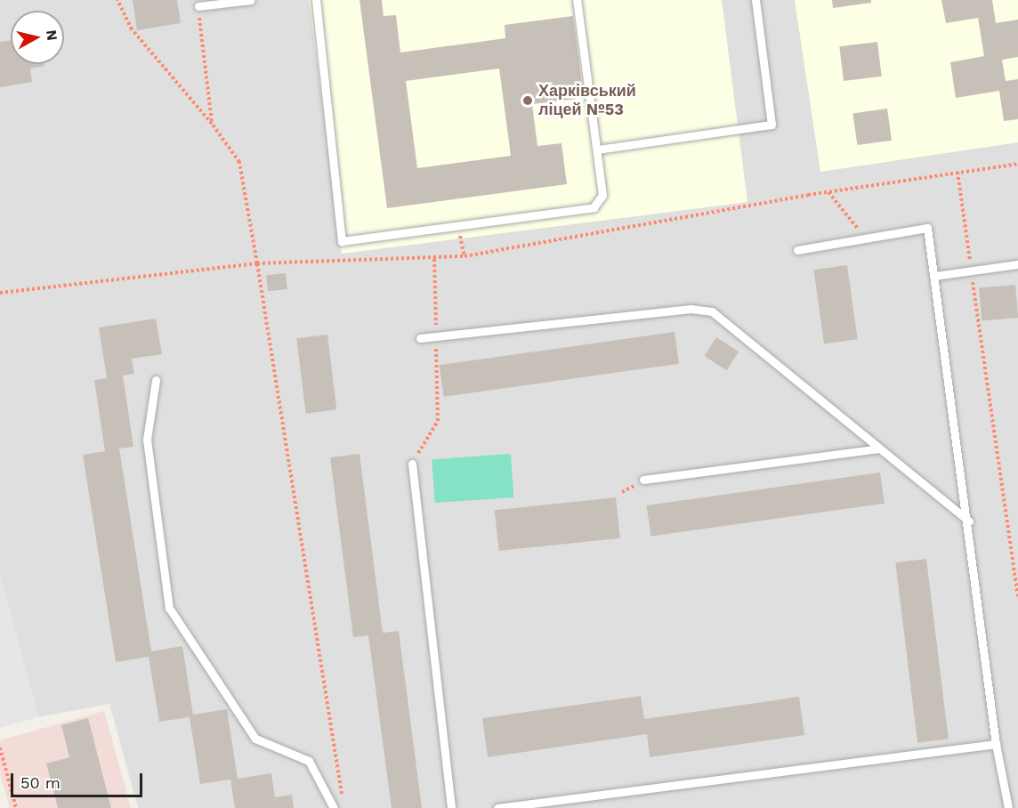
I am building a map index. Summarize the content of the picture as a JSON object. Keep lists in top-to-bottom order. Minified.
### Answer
{"places":["Харківський ліцей №53"],"scale_bar":"50 m","north":"right"}
